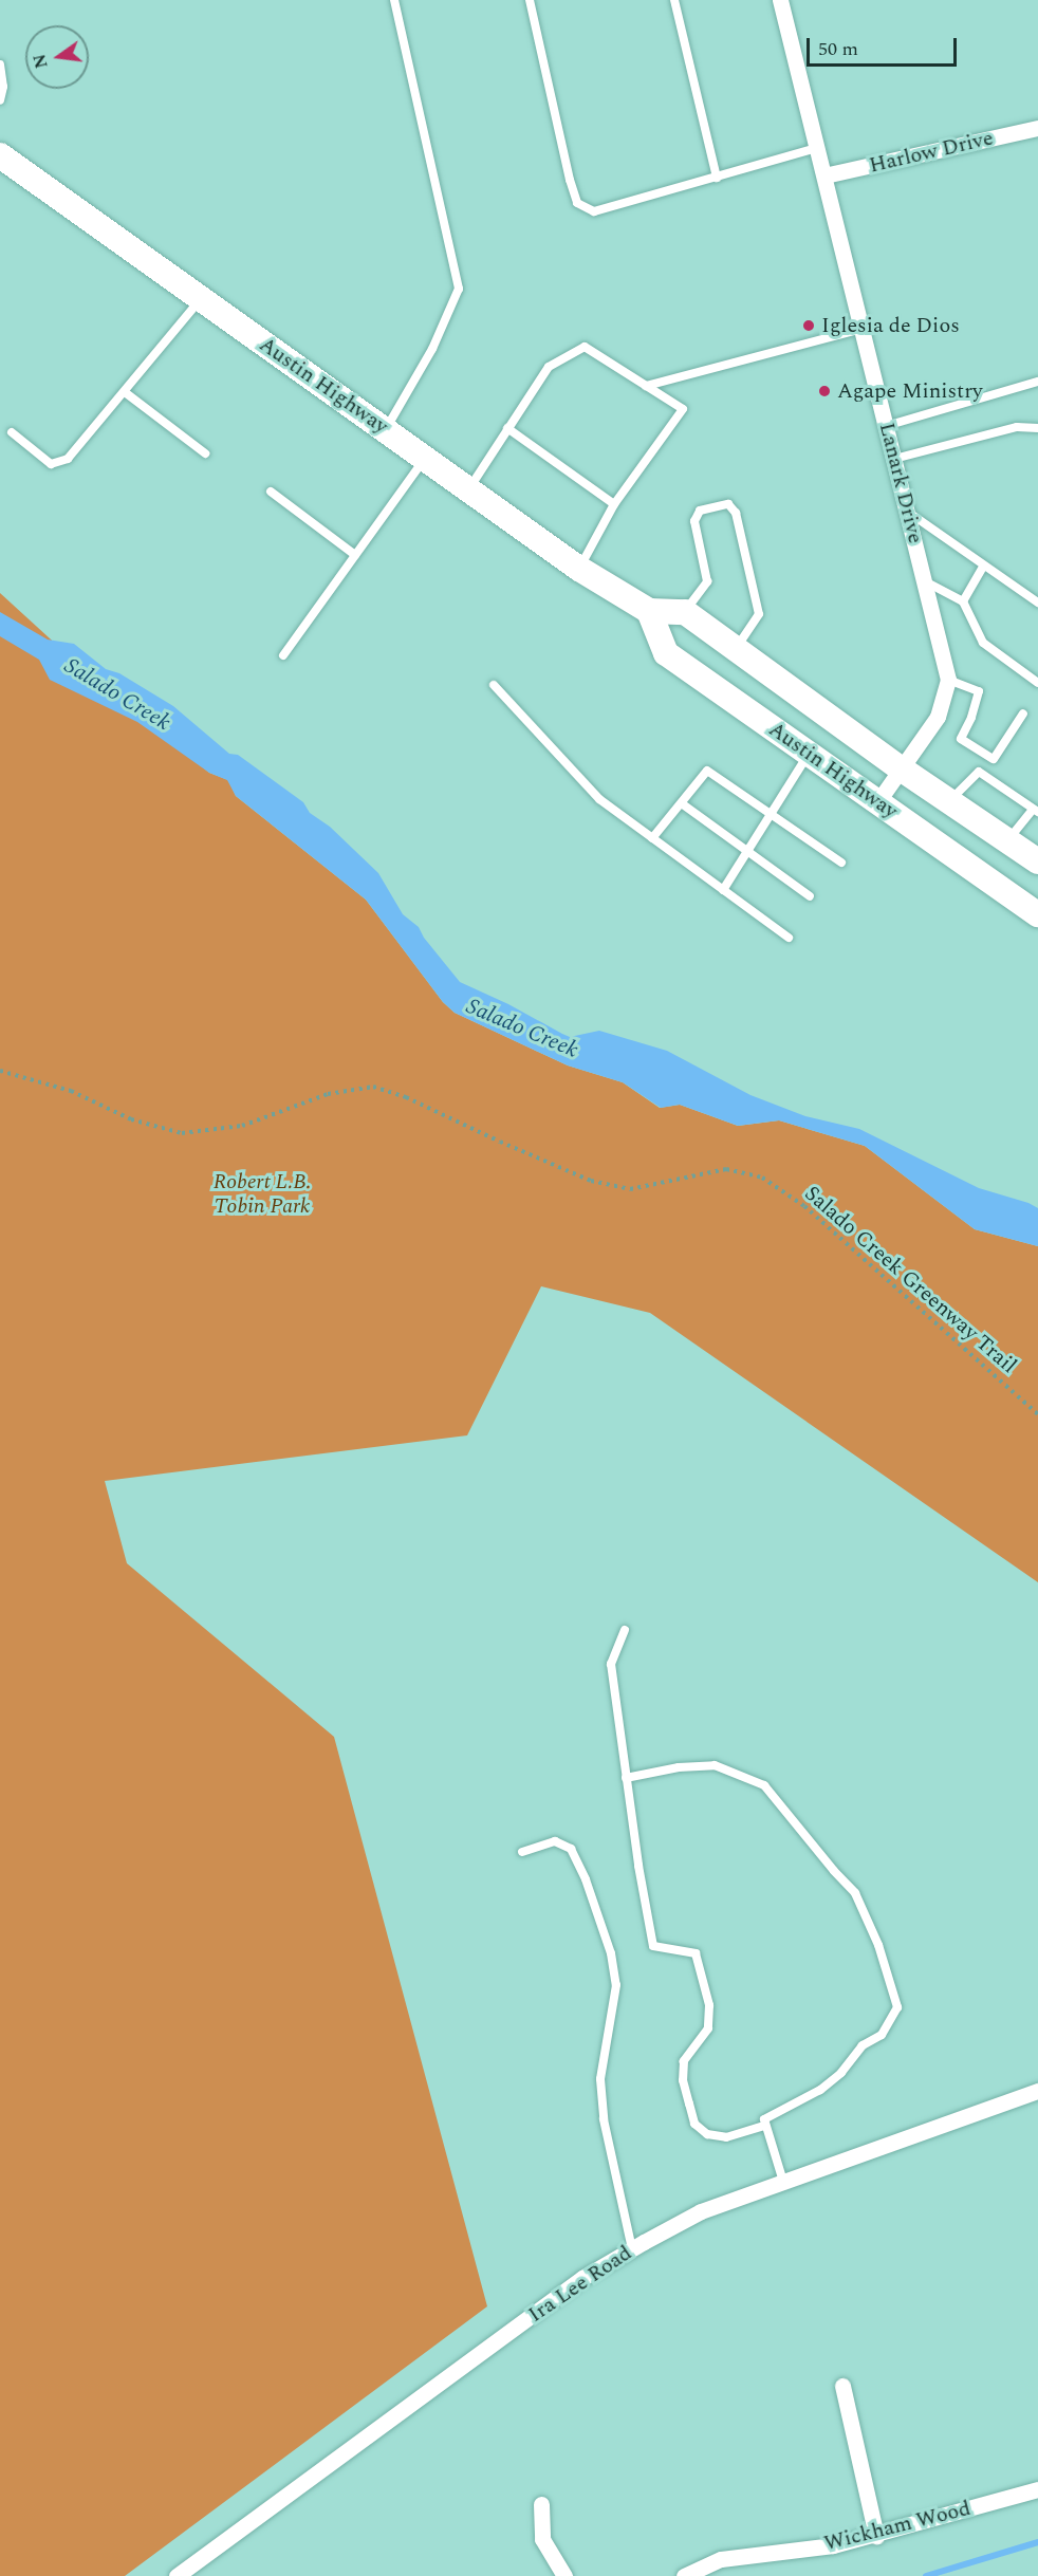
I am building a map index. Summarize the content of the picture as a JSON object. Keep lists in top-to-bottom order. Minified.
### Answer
{"streets":{"main road":["Austin Highway"],"street":["Harlow Drive","Lanark Drive","Ira Lee Road","Wickham Wood"],"path":["Salado Creek Greenway Trail"]},"crossings":[["Harlow Drive","Lanark Drive"],["Austin Highway","Lanark Drive"]],"water":["Salado Creek"],"parks":["Robert L.B. Tobin Park"],"places":["Iglesia de Dios","Agape Ministry"],"scale_bar":"50 m","north":"left"}
